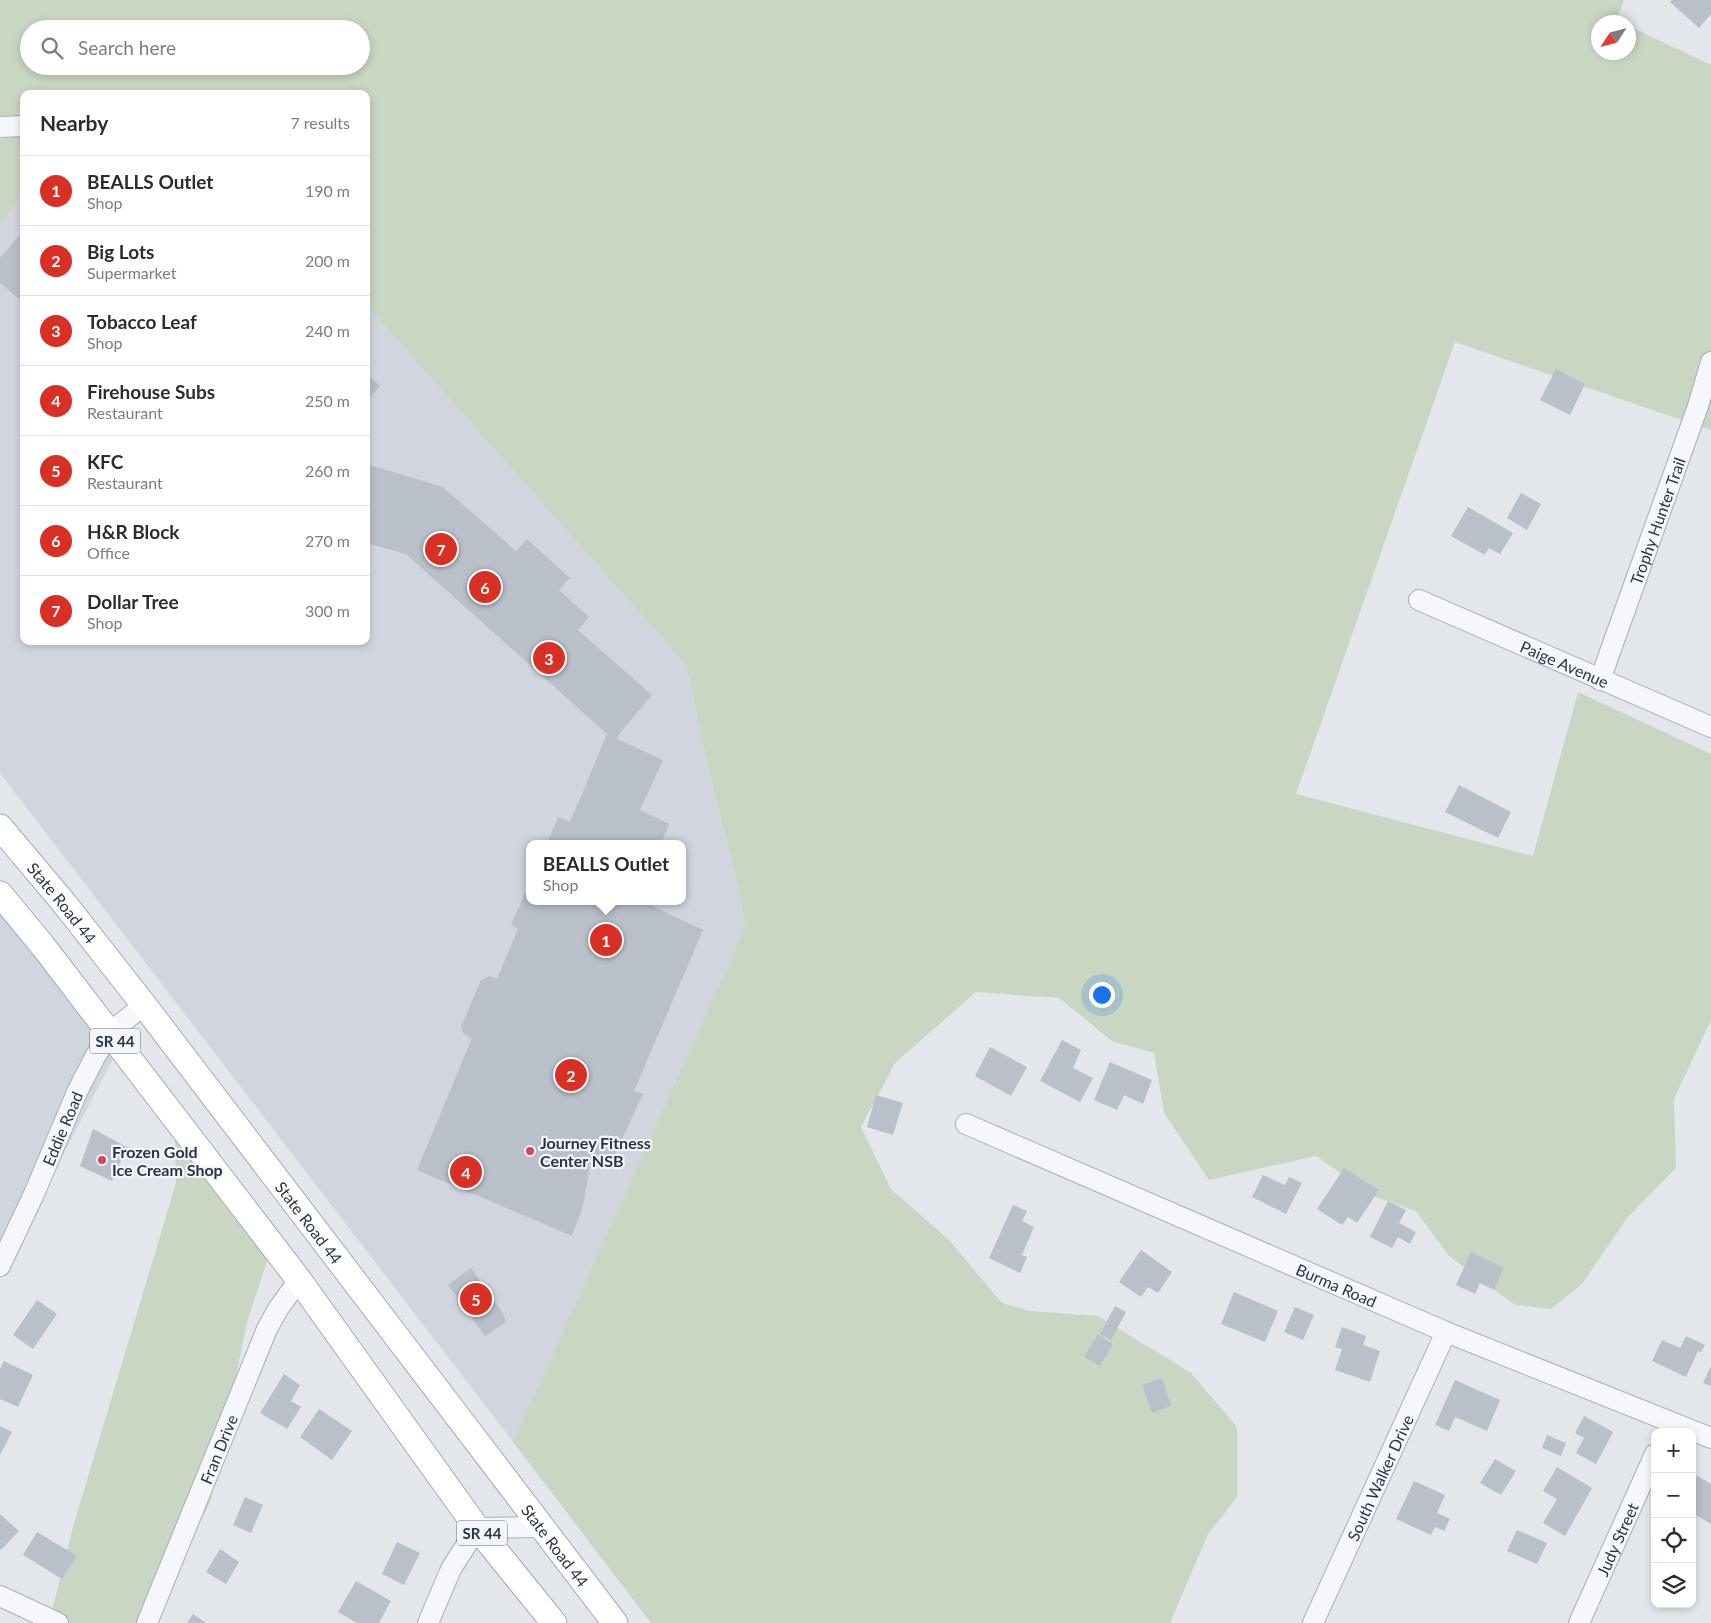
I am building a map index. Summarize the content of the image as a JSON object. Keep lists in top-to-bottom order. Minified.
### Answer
{"streets":{"main road":["State Road 44","SR 44"],"street":["Trophy Hunter Trail","Paige Avenue","Eddie Road","Burma Road","Fran Drive","South Walker Drive","Judy Street"]},"crossings":[["Trophy Hunter Trail","Paige Avenue"],["State Road 44","Eddie Road"],["SR 44","Eddie Road"],["SR 44","Fran Drive"],["Burma Road","South Walker Drive"]],"places":["Journey Fitness Center NSB","Frozen Gold Ice Cream Shop"],"north":"bottom left","page":{"search":"Search here","heading":["Nearby","7 results"],"list":[{"mark":"1","name":"BEALLS Outlet","note":"Shop","value":"190 m"},{"mark":"2","name":"Big Lots","note":"Supermarket","value":"200 m"},{"mark":"3","name":"Tobacco Leaf","note":"Shop","value":"240 m"},{"mark":"4","name":"Firehouse Subs","note":"Restaurant","value":"250 m"},{"mark":"5","name":"KFC","note":"Restaurant","value":"260 m"},{"mark":"6","name":"H&R Block","note":"Office","value":"270 m"},{"mark":"7","name":"Dollar Tree","note":"Shop","value":"300 m"}],"pins":["7","6","3","1","2","4","5"],"popup":["BEALLS Outlet","Shop"],"map_buttons":["+","−"]}}
